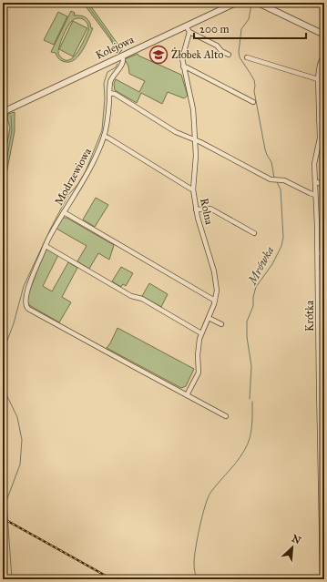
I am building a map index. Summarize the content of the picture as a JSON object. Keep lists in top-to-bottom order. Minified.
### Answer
{"streets":{"street":["Kolejowa","Modrzewiowa","Rolna","Krótka"]},"crossings":[["Kolejowa","Modrzewiowa"],["Modrzewiowa","Rolna"]],"water":["Mrówka"],"places":{"school or university":["Żłobek Alto"]},"scale_bar":"200 m","north":"top right"}
